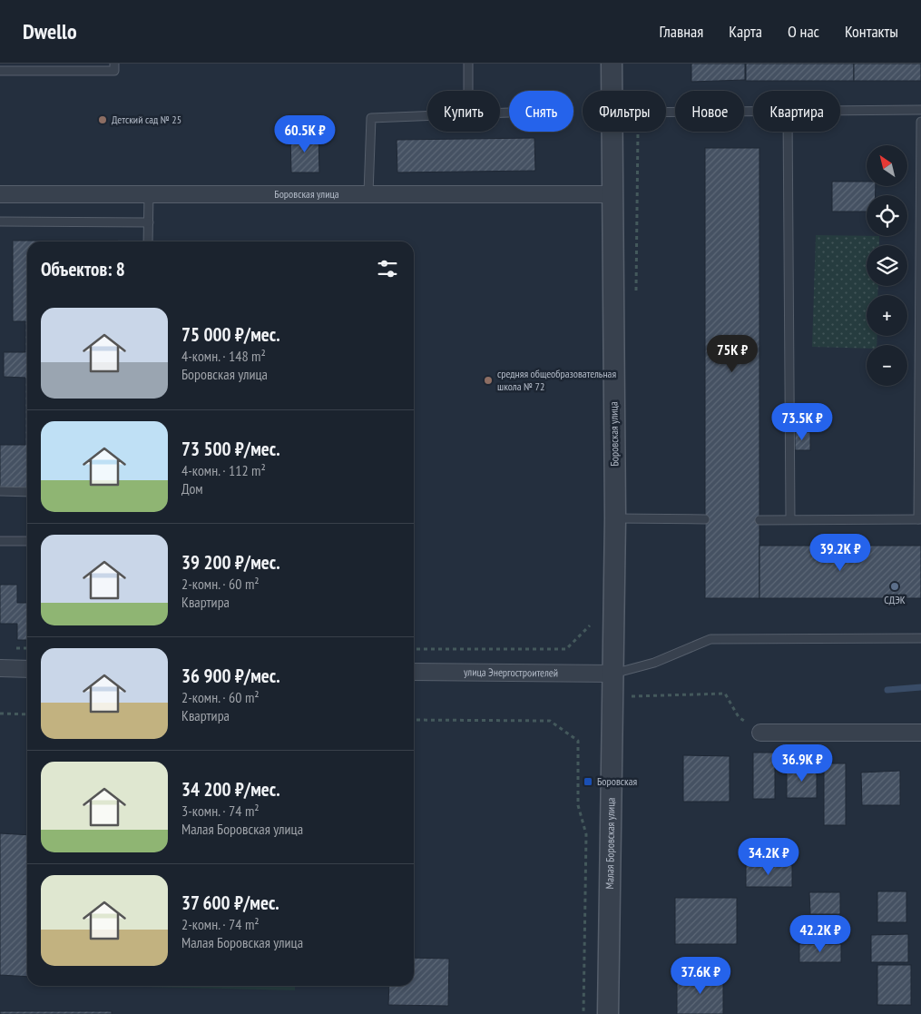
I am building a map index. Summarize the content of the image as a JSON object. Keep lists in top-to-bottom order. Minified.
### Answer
{"streets":{"street":["Боровская улица","улица Энергостроителей","Малая Боровская улица"]},"crossings":[["Боровская улица","улица Энергостроителей"],["Боровская улица","Малая Боровская улица"],["улица Энергостроителей","Малая Боровская улица"]],"places":{"other":["Детский сад № 25","средняя общеобразовательная школа № 72","СДЭК"],"transit":["Боровская"]},"north":"top left","page":{"header":"Dwello","nav":["Главная","Карта","О нас","Контакты"],"chip":["Купить","Снять","Фильтры","Новое","Квартира"],"price":["60.5K ₽","75K ₽","73.5K ₽","39.2K ₽","36.9K ₽","34.2K ₽","42.2K ₽","37.6K ₽"],"map_buttons":["+","−"],"heading":"Объектов: 8","list":[{"name":"75 000 ₽/мес.","note":"4-комн. · 148 m² · Боровская улица"},{"name":"73 500 ₽/мес.","note":"4-комн. · 112 m² · Дом"},{"name":"39 200 ₽/мес.","note":"2-комн. · 60 m² · Квартира"},{"name":"36 900 ₽/мес.","note":"2-комн. · 60 m² · Квартира"},{"name":"34 200 ₽/мес.","note":"3-комн. · 74 m² · Малая Боровская улица"},{"name":"37 600 ₽/мес.","note":"2-комн. · 74 m² · Малая Боровская улица"}]}}
